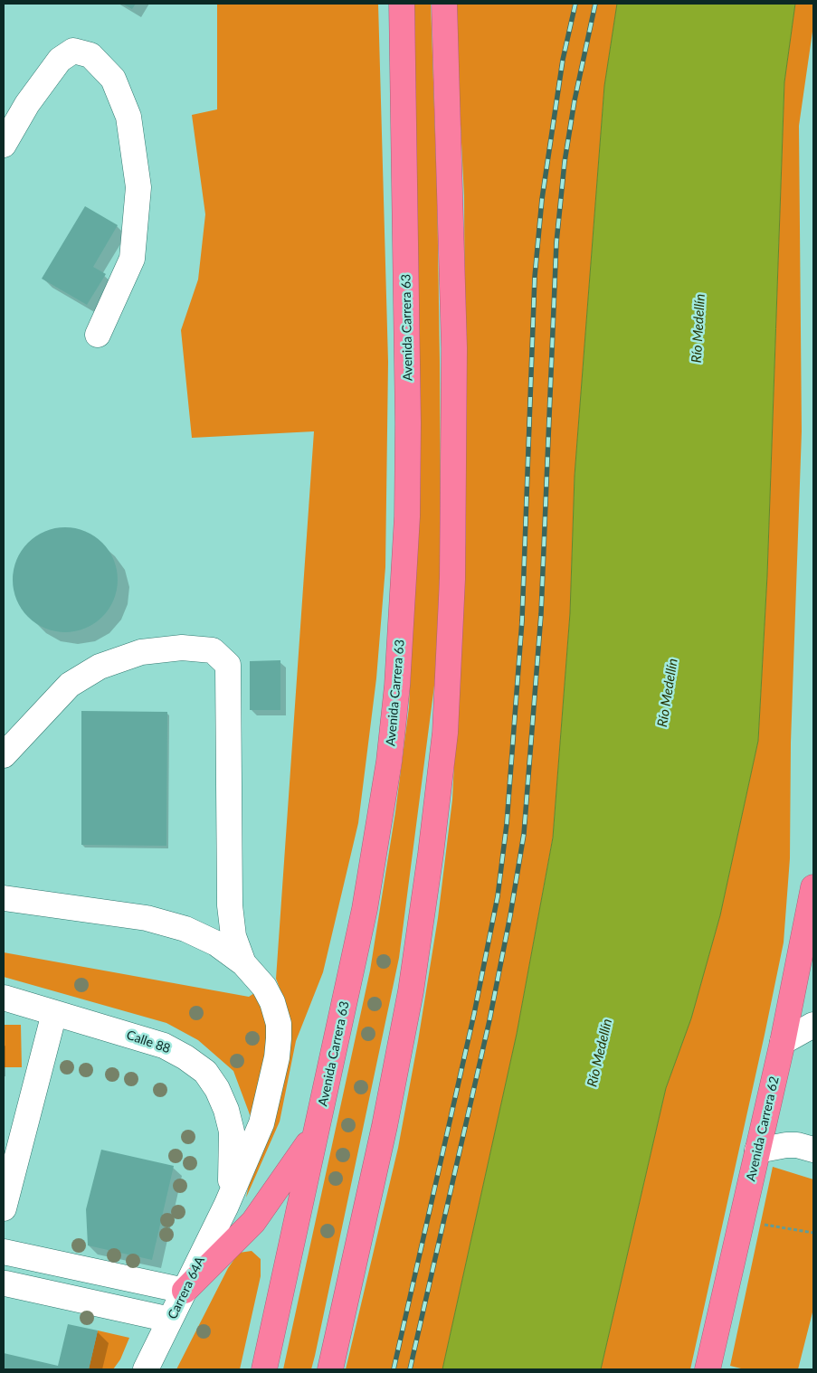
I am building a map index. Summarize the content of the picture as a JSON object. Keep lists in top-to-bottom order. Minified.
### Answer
{"streets":{"highway":["Avenida Carrera 63","Avenida Carrera 62"],"street":["Calle 88","Carrera 64A"]},"crossings":[["Calle 88","Carrera 64A"]],"water":["Río Medellín"]}
